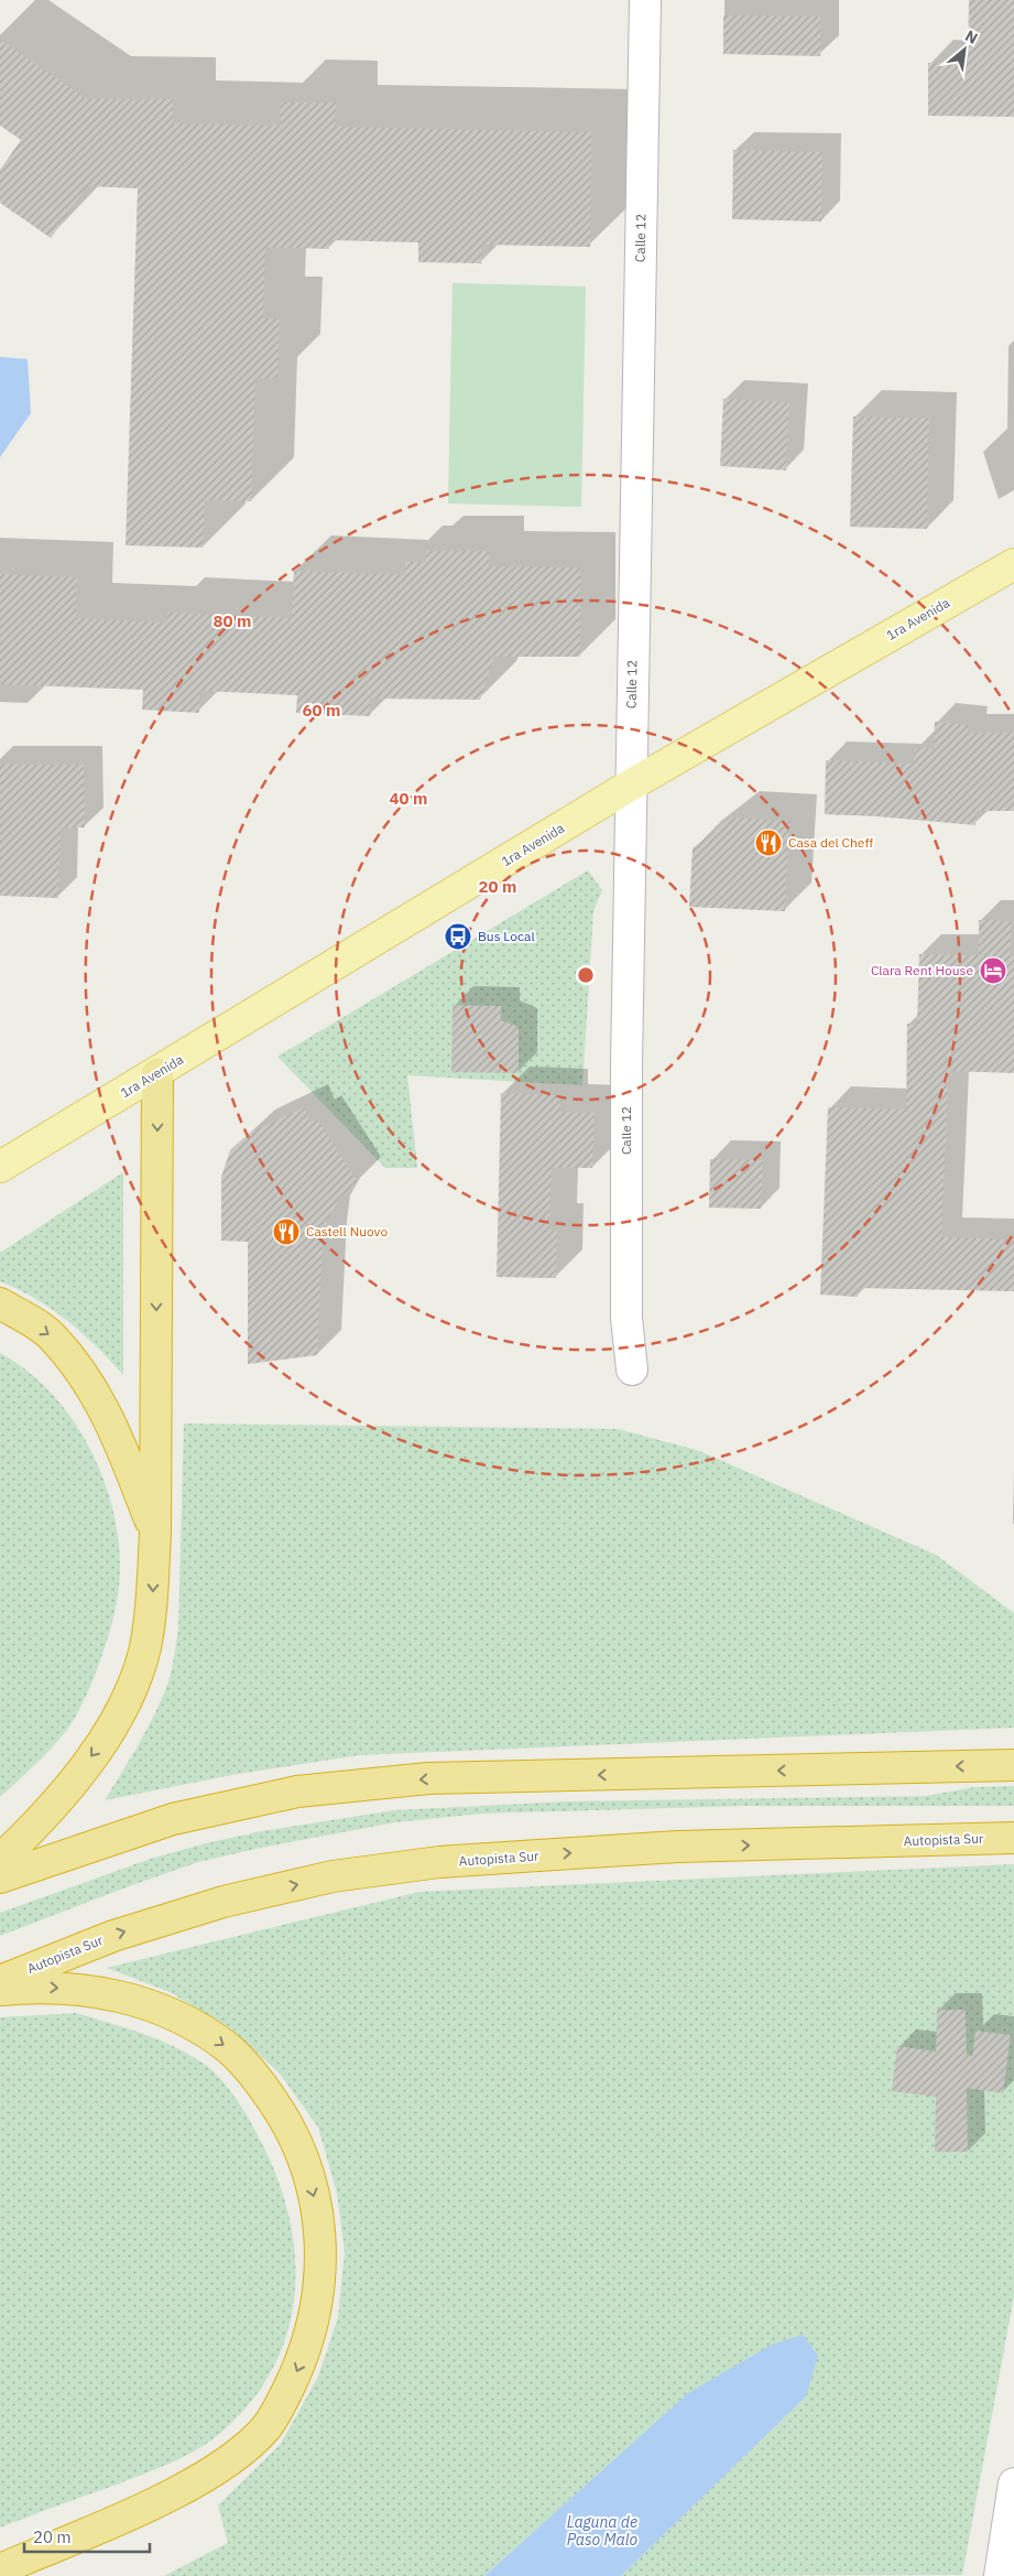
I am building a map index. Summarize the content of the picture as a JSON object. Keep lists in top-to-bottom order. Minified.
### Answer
{"streets":{"highway":["Autopista Sur"],"main road":["1ra Avenida"],"street":["Calle 12"]},"crossings":[["Calle 12","1ra Avenida"]],"water":["Laguna de Paso Malo"],"places":{"restaurant":["Casa del Cheff","Castell Nuovo"],"bus stop":["Bus Local"],"hotel":["Clara Rent House"]},"scale_bar":"20 m","north":"top right","rings":["80 m","60 m","40 m","20 m"]}
